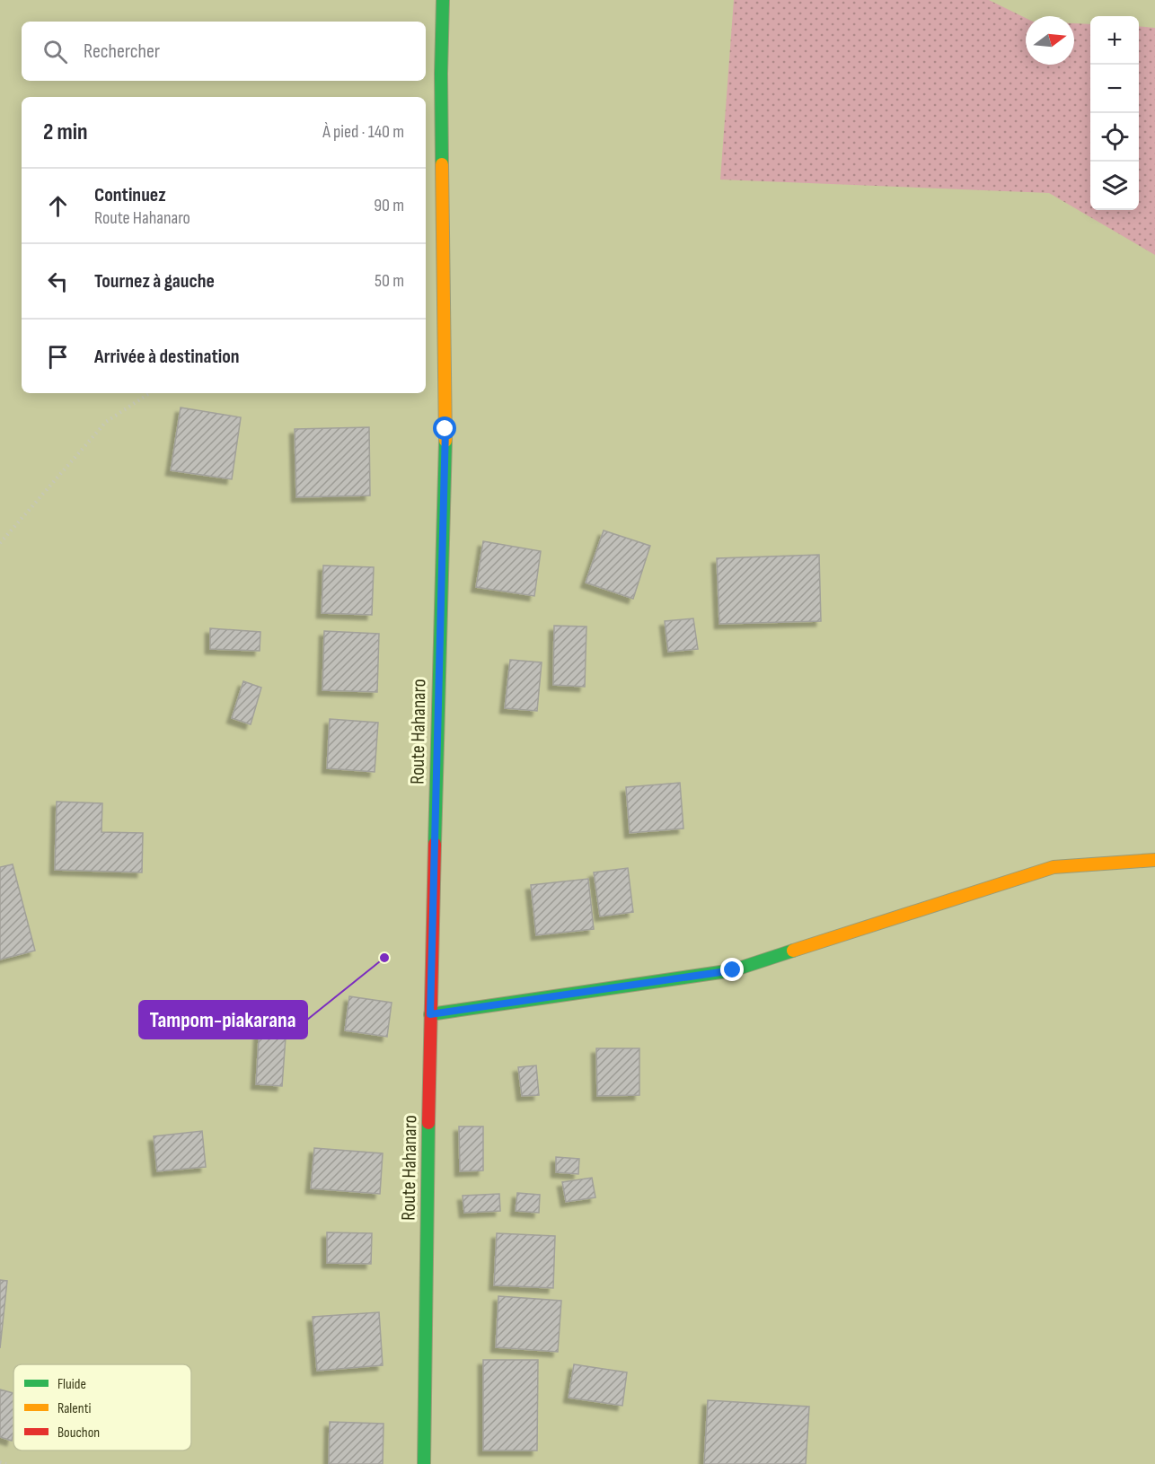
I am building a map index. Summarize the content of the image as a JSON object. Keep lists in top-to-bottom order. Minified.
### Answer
{"streets":{"street":["Route Hahanaro"]},"places":["Tampom-piakarana"],"legend":["Fluide","Ralenti","Bouchon"],"north":"right","page":{"map_buttons":["+","−"],"search":"Rechercher","heading":["2 min","À pied · 140 m"],"list":[["Continuez","Route Hahanaro","90 m"],["Tournez à gauche","50 m"],"Arrivée à destination"]}}
